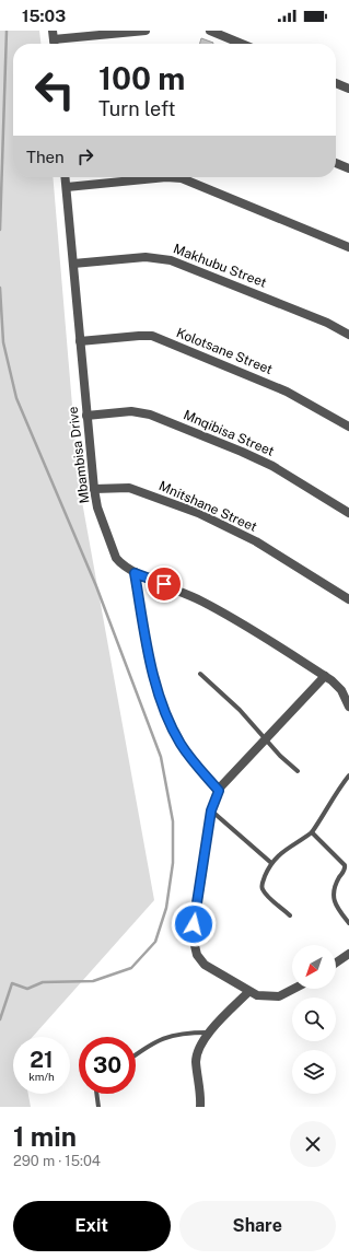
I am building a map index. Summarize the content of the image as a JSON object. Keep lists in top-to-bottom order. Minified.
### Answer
{"streets":{"street":["Makhubu Street","Kolotsane Street","Mnqibisa Street","Mbambisa Drive","Mnitshane Street"]},"crossings":[["Makhubu Street","Mbambisa Drive"],["Kolotsane Street","Mbambisa Drive"],["Mnqibisa Street","Mbambisa Drive"],["Mbambisa Drive","Mnitshane Street"]],"north":"bottom left","page":{"status":"15:03","turn":["100 m","Turn left"],"then":"Then","speed":"21 km/h","limit":"30","heading":["1 min","290 m · 15:04"],"buttons":["Exit","Share"]}}
